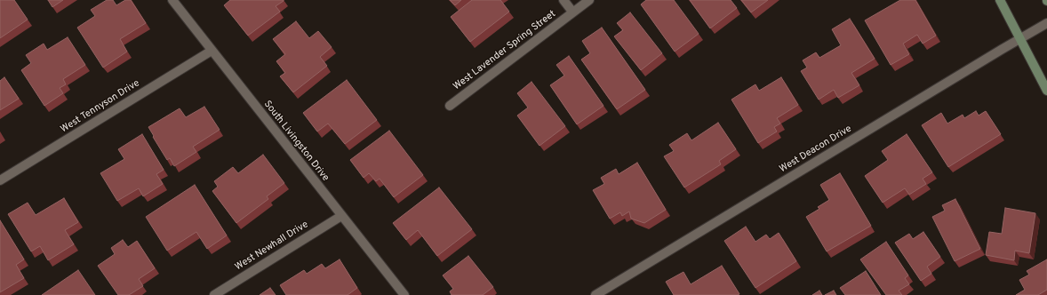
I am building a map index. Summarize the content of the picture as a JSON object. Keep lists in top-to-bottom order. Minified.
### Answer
{"streets":{"street":["West Lavender Spring Street","West Tennyson Drive","South Livingston Drive","West Deacon Drive","West Newhall Drive"]},"crossings":[["West Tennyson Drive","South Livingston Drive"],["South Livingston Drive","West Newhall Drive"]]}
